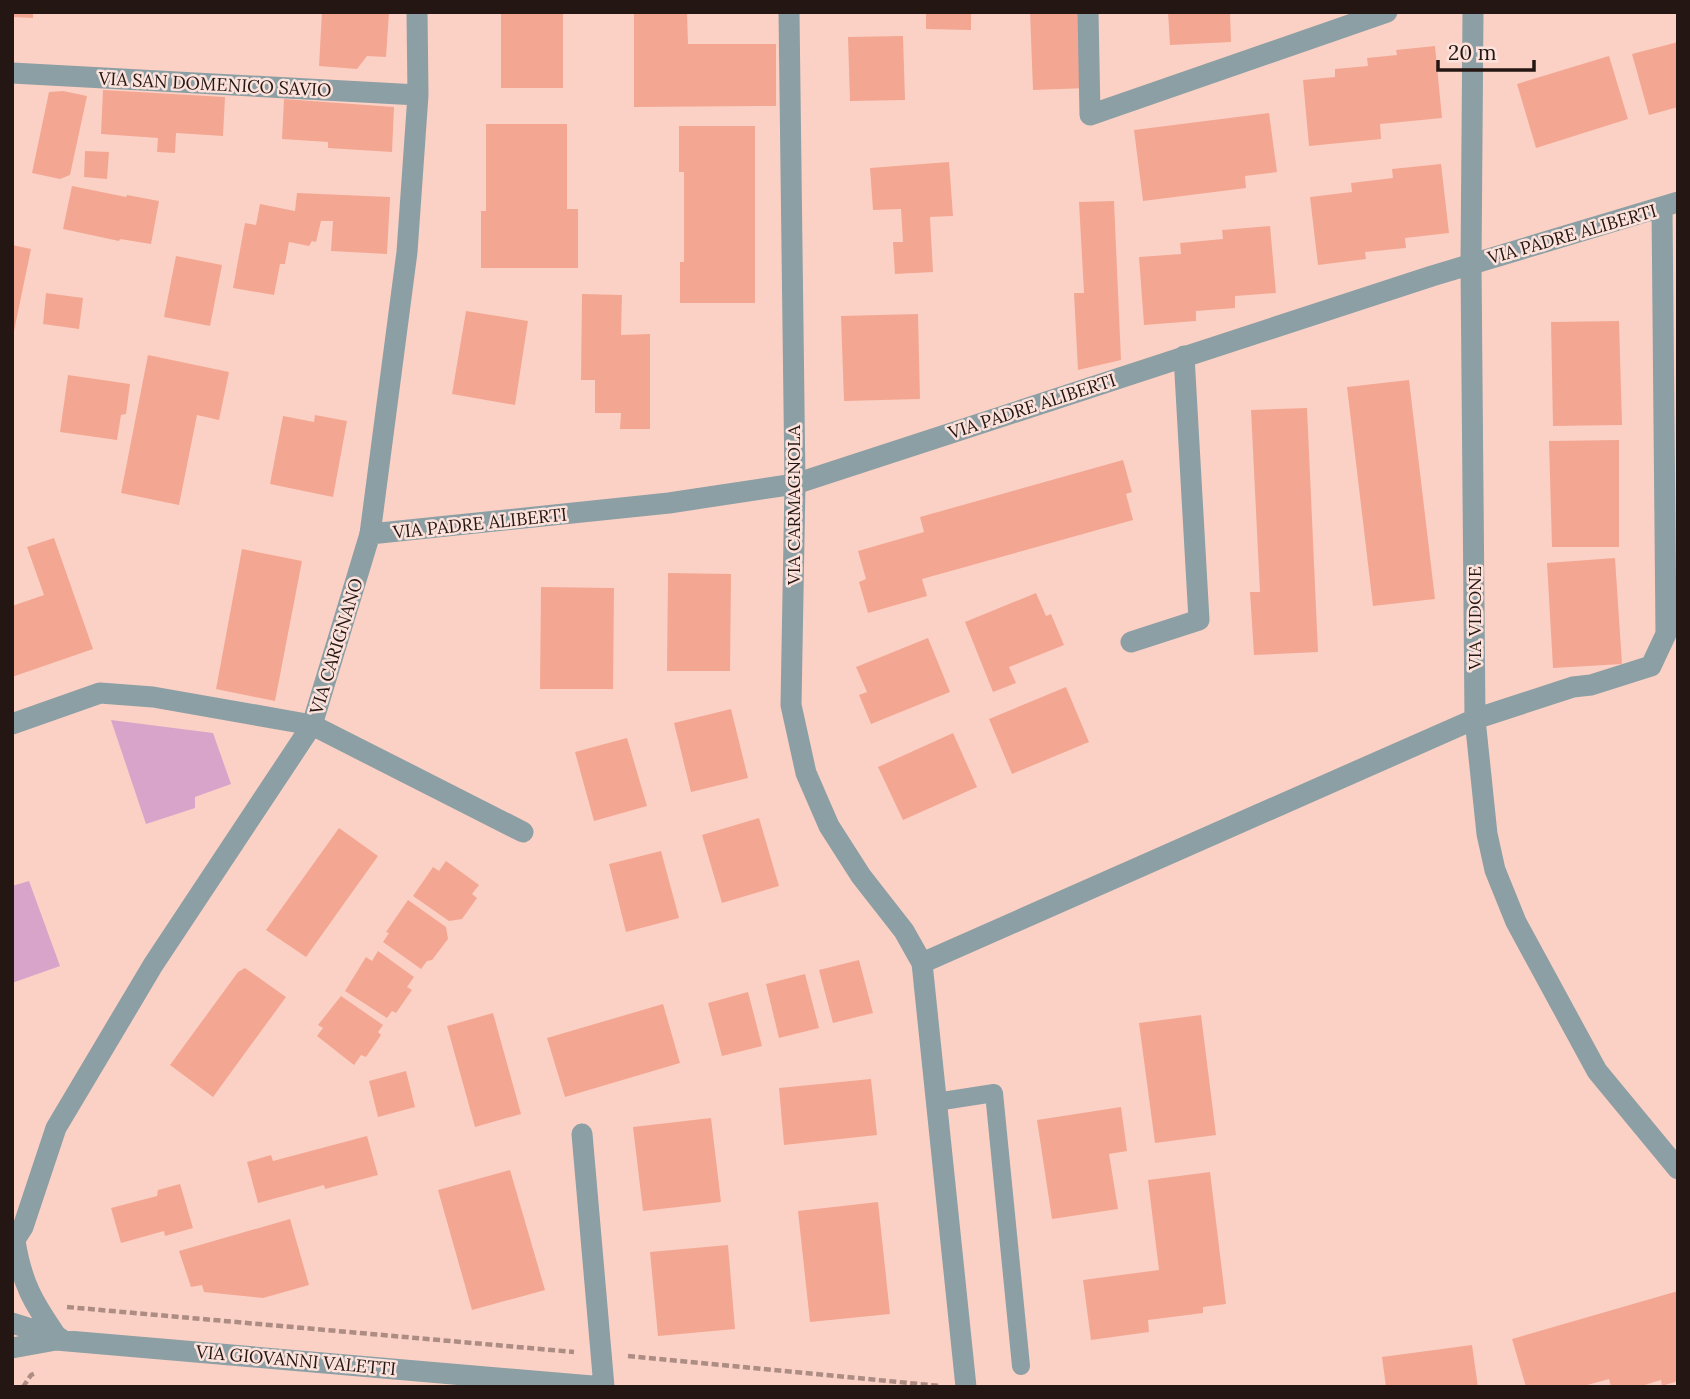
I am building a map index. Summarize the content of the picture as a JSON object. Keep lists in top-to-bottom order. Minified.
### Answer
{"streets":{"street":["VIA SAN DOMENICO SAVIO","VIA PADRE ALIBERTI","VIA CARMAGNOLA","VIA VIDONE","VIA CARIGNANO","VIA GIOVANNI VALETTI"]},"crossings":[["VIA SAN DOMENICO SAVIO","VIA CARIGNANO"],["VIA PADRE ALIBERTI","VIA CARMAGNOLA"],["VIA PADRE ALIBERTI","VIA VIDONE"],["VIA PADRE ALIBERTI","VIA CARIGNANO"]],"scale_bar":"20 m"}
